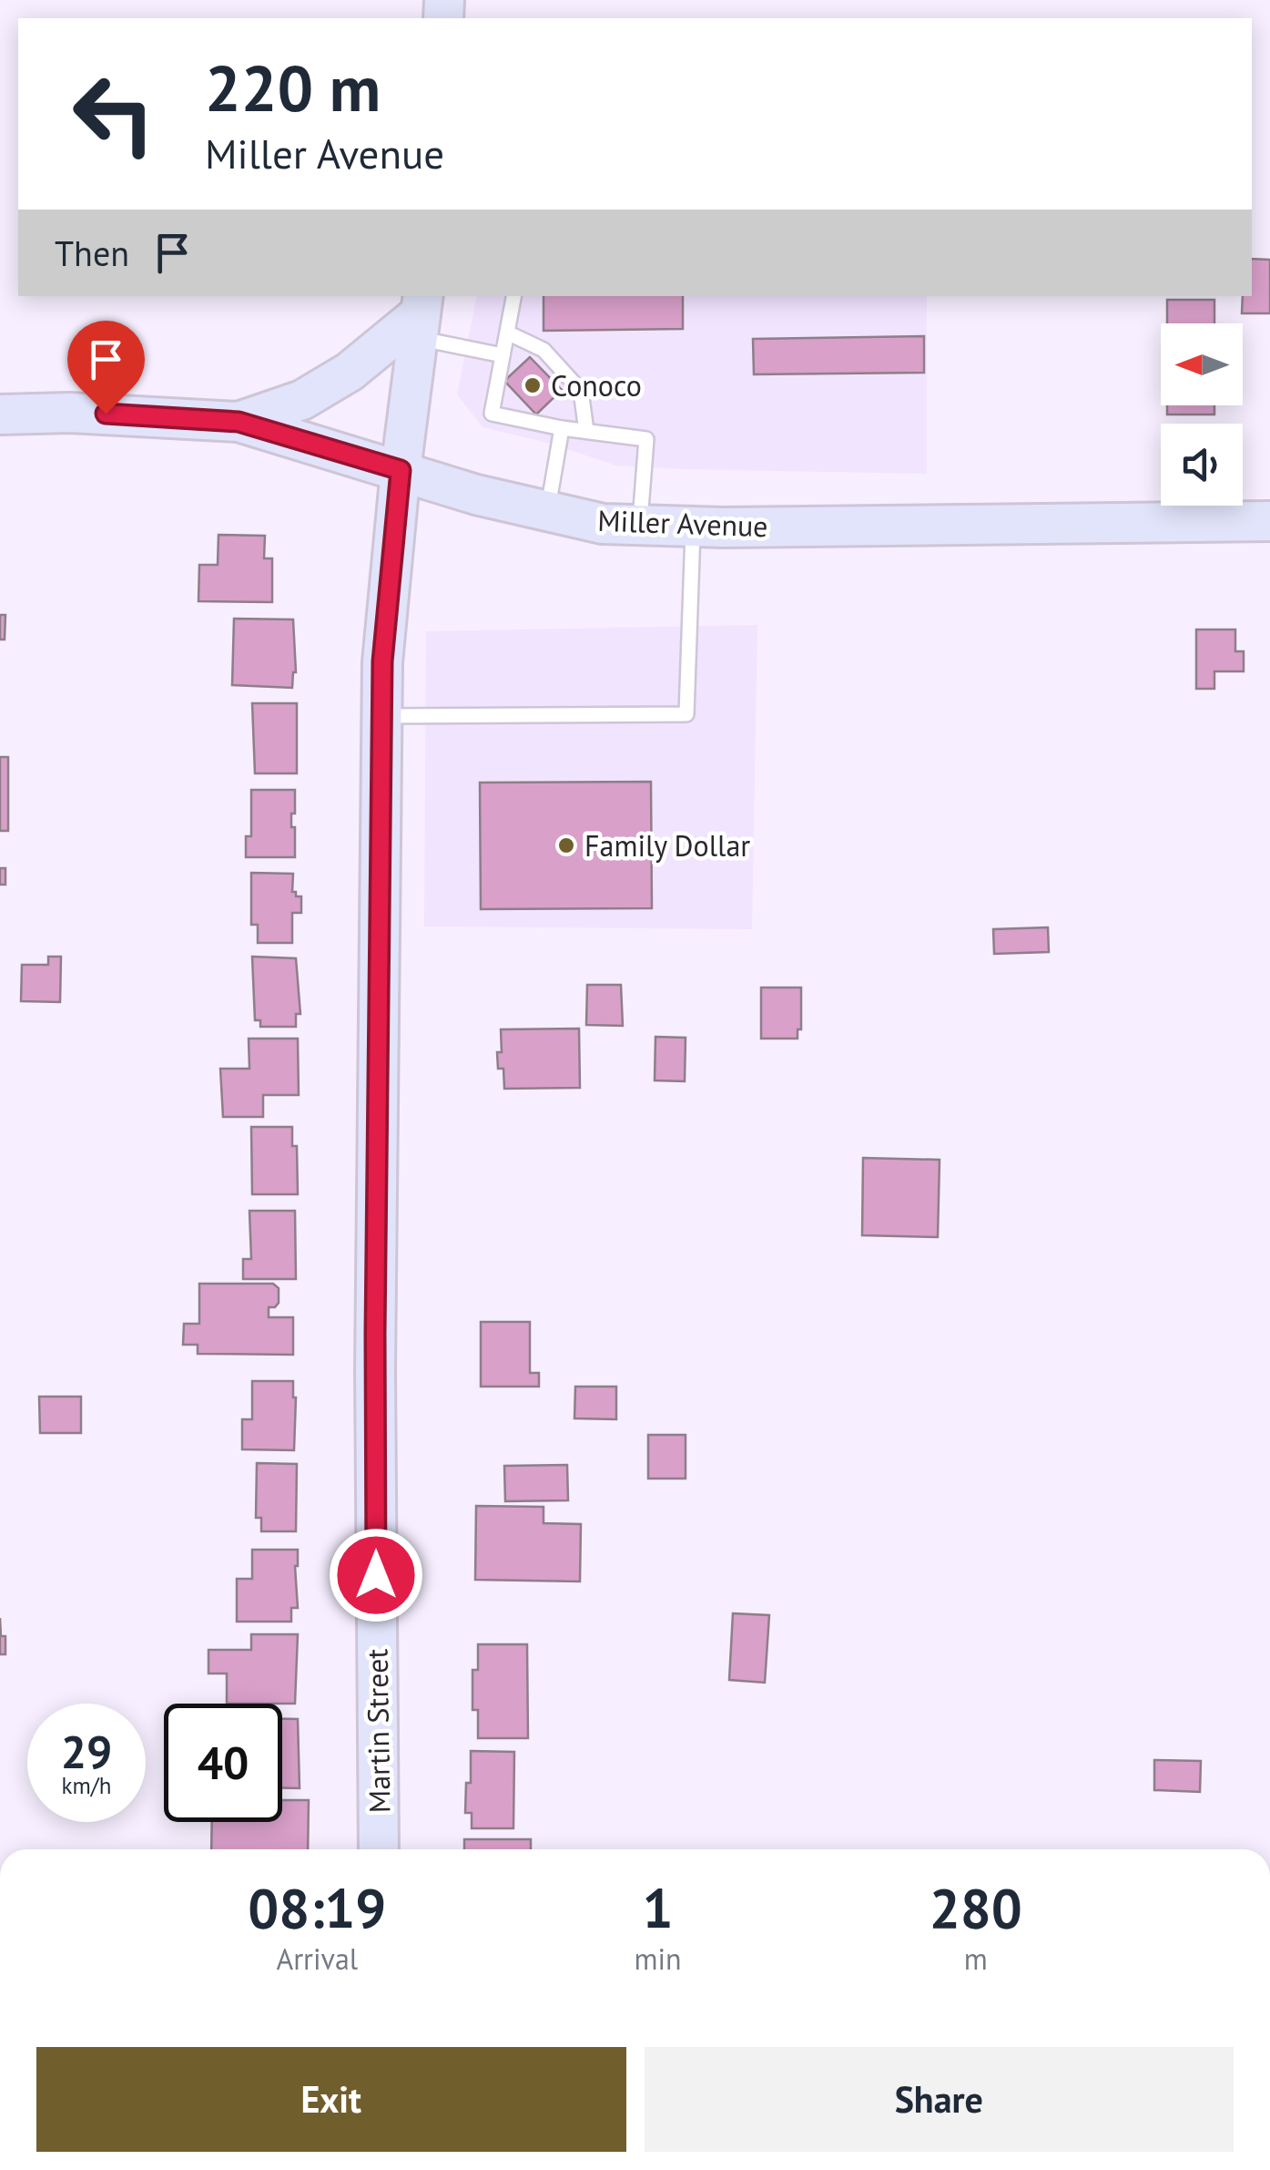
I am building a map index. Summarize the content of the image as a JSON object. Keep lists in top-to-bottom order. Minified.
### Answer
{"streets":{"street":["Miller Avenue","Martin Street"]},"crossings":[["Miller Avenue","Martin Street"]],"places":["Conoco","Family Dollar"],"north":"left","page":{"turn":["220 m","Miller Avenue"],"then":"Then","speed":"29 km/h","limit":"40","eta":["08:19","Arrival","1","min","280","m"],"buttons":["Exit","Share"]}}
